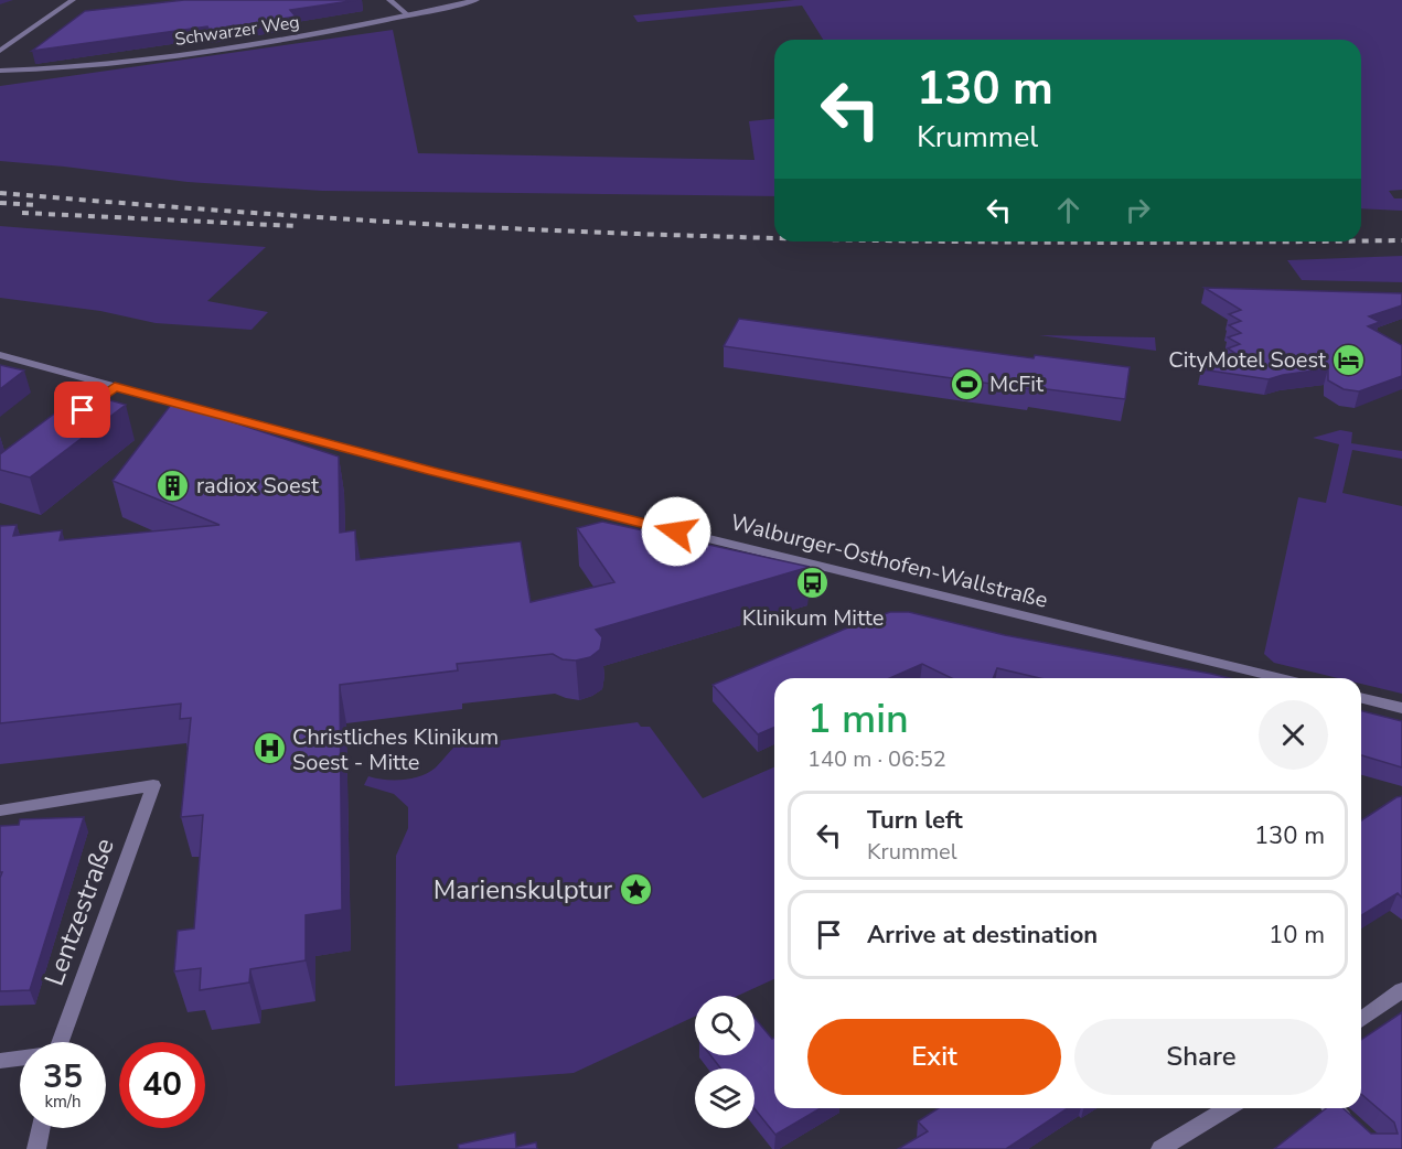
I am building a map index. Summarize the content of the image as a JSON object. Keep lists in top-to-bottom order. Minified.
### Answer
{"streets":{"street":["Schwarzer Weg","Walburger-Osthofen-Wallstraße","Lentzestraße"]},"places":{"hotel":["CityMotel Soest"],"sports":["McFit"],"building":["radiox Soest"],"bus stop":["Klinikum Mitte"],"hospital":["Christliches Klinikum Soest - Mitte"],"place":["Marienskulptur"]},"page":{"turn":["130 m","Krummel"],"heading":["1 min","140 m · 06:52"],"list":[{"name":"Turn left","note":"Krummel","value":"130 m"},{"name":"Arrive at destination","value":"10 m"}],"buttons":["Exit","Share"],"speed":"35 km/h","limit":"40"}}
